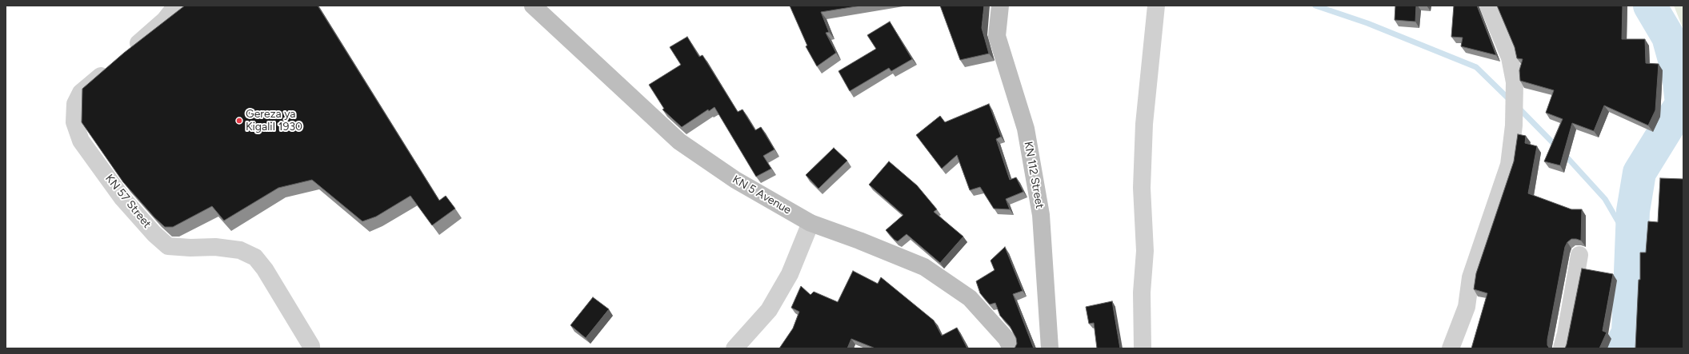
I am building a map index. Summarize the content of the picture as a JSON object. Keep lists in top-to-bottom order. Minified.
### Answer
{"streets":{"main road":["KN 112 Street","KN 5 Avenue"],"street":["KN 57 Street"]},"places":["Gereza ya KigaliI 1930"]}
